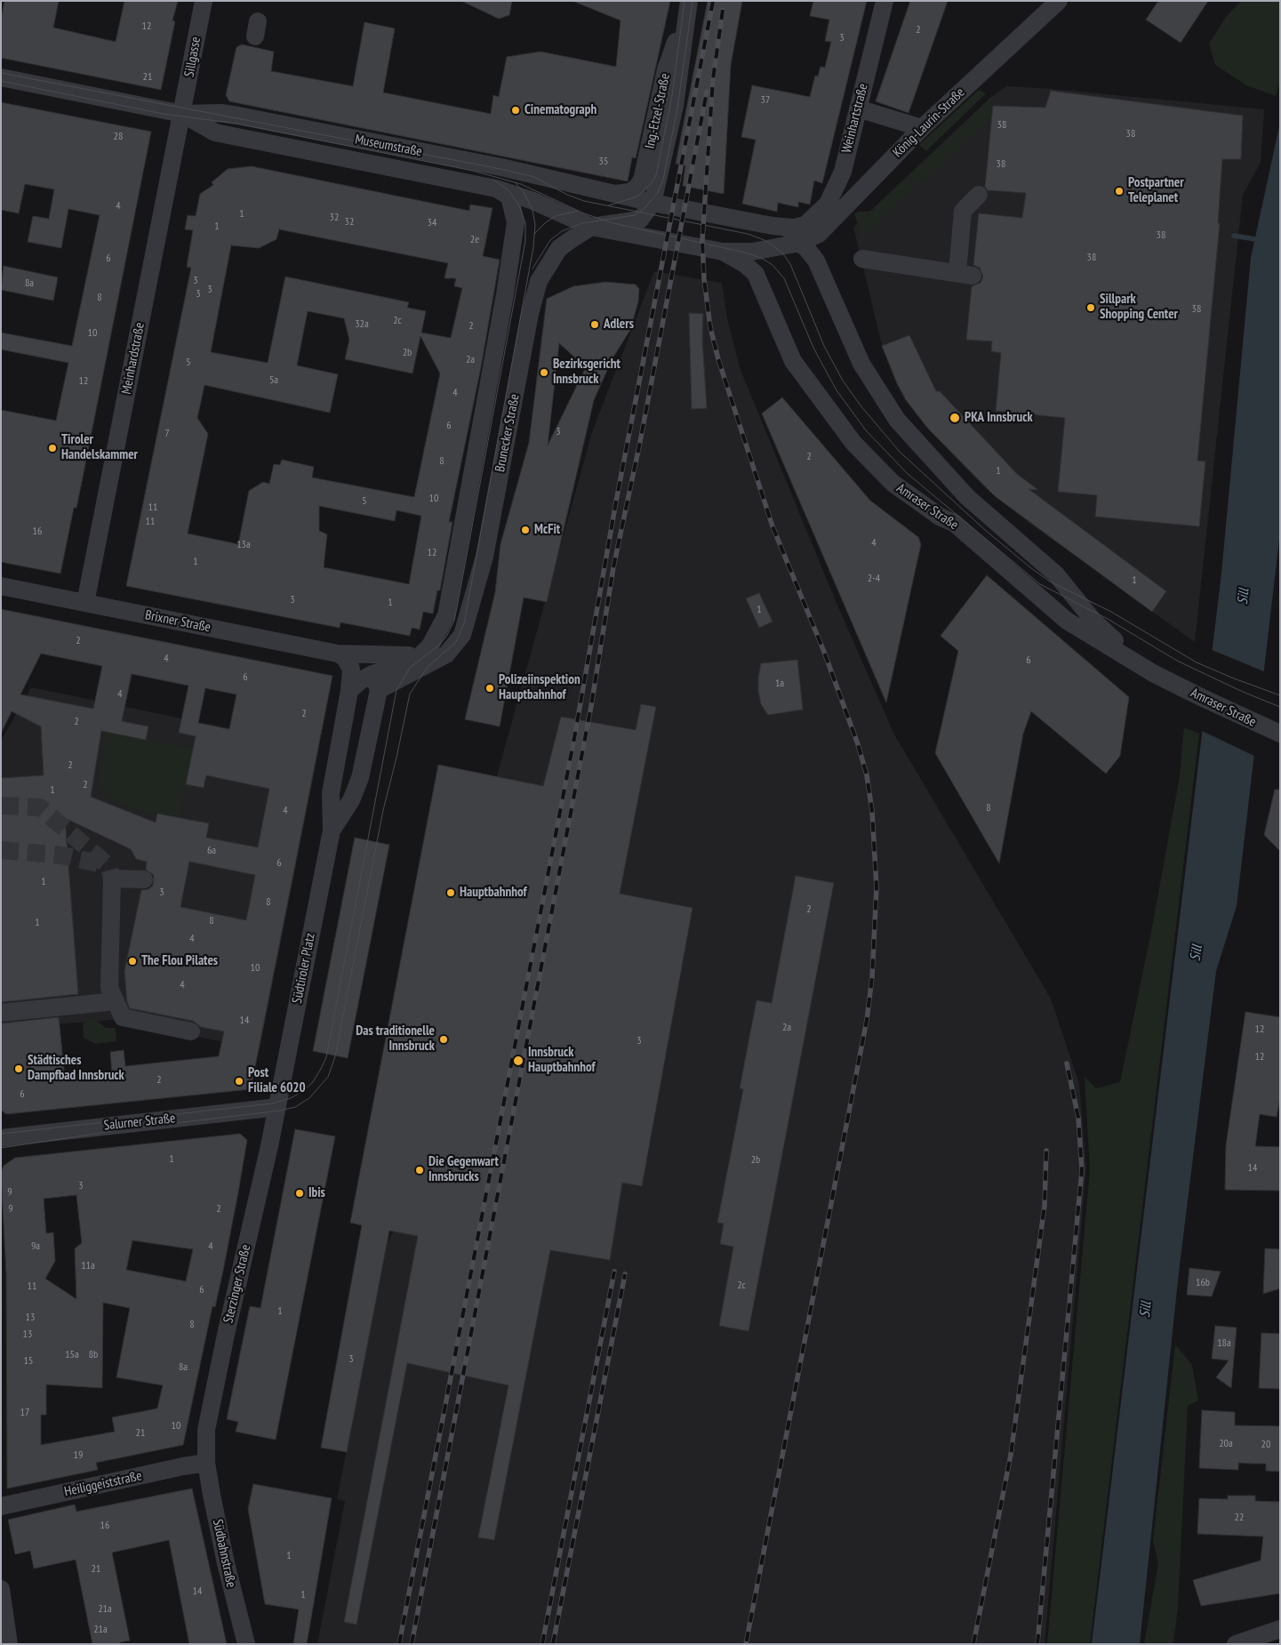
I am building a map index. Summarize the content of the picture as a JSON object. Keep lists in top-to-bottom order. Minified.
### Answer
{"streets":{"street":["Sillgasse","Ing.-Etzel-Straße","Weinhartstraße","König-Laurin-Straße","Museumstraße","Meinhardstraße","Brunecker Straße","Amraser Straße","Brixner Straße","Südtiroler Platz","Salurner Straße","Sterzinger Straße","Heiliggeiststraße","Südbahnstraße"]},"crossings":[["Sillgasse","Museumstraße"],["Sillgasse","Meinhardstraße"],["Ing.-Etzel-Straße","Museumstraße"],["Weinhartstraße","König-Laurin-Straße"],["Weinhartstraße","Museumstraße"],["König-Laurin-Straße","Museumstraße"],["König-Laurin-Straße","Amraser Straße"],["Museumstraße","Meinhardstraße"],["Museumstraße","Brunecker Straße"],["Museumstraße","Amraser Straße"],["Meinhardstraße","Brixner Straße"],["Brunecker Straße","Südtiroler Platz"],["Brixner Straße","Südtiroler Platz"],["Südtiroler Platz","Salurner Straße"],["Südtiroler Platz","Sterzinger Straße"],["Salurner Straße","Sterzinger Straße"],["Sterzinger Straße","Heiliggeiststraße"],["Sterzinger Straße","Südbahnstraße"],["Heiliggeiststraße","Südbahnstraße"]],"water":["Sill"],"places":["Cinematograph","Postpartner Teleplanet","Sillpark Shopping Center","Adlers","Bezirksgericht Innsbruck","PKA Innsbruck","Tiroler Handelskammer","McFit","Polizeiinspektion Hauptbahnhof","Hauptbahnhof","The Flou Pilates","Das traditionelle Innsbruck","Innsbruck Hauptbahnhof","Städtisches Dampfbad Innsbruck","Post Filiale 6020","Die Gegenwart Innsbrucks","Ibis"],"house_numbers":["12","2","3","21","37","38","38","28","35","38","4","1","32","32","34","1","38","2e","38","6","3","8a","3","3","8","38","2c","32a","2","10","2b","2a","5","5a","12","4","6","3","7","2","8","1","10","5","11","11","16","4","13a","12","1","2-4","1","3","1","1","2","4","6","6","1a","4","2","2","2","2","1","8","4","6a","6","1","3","8","2","8","1","4","10","4","14","2a","12","3","12","2","6","1","2b","14","3","9","9","2","9a","4","11a","16b","2c","11","6","1","13","8","13","18a","15a","8b","3","15","8a","17","10","21","20a","20","19","22","16","1","21","14","1","21a","21a"]}
